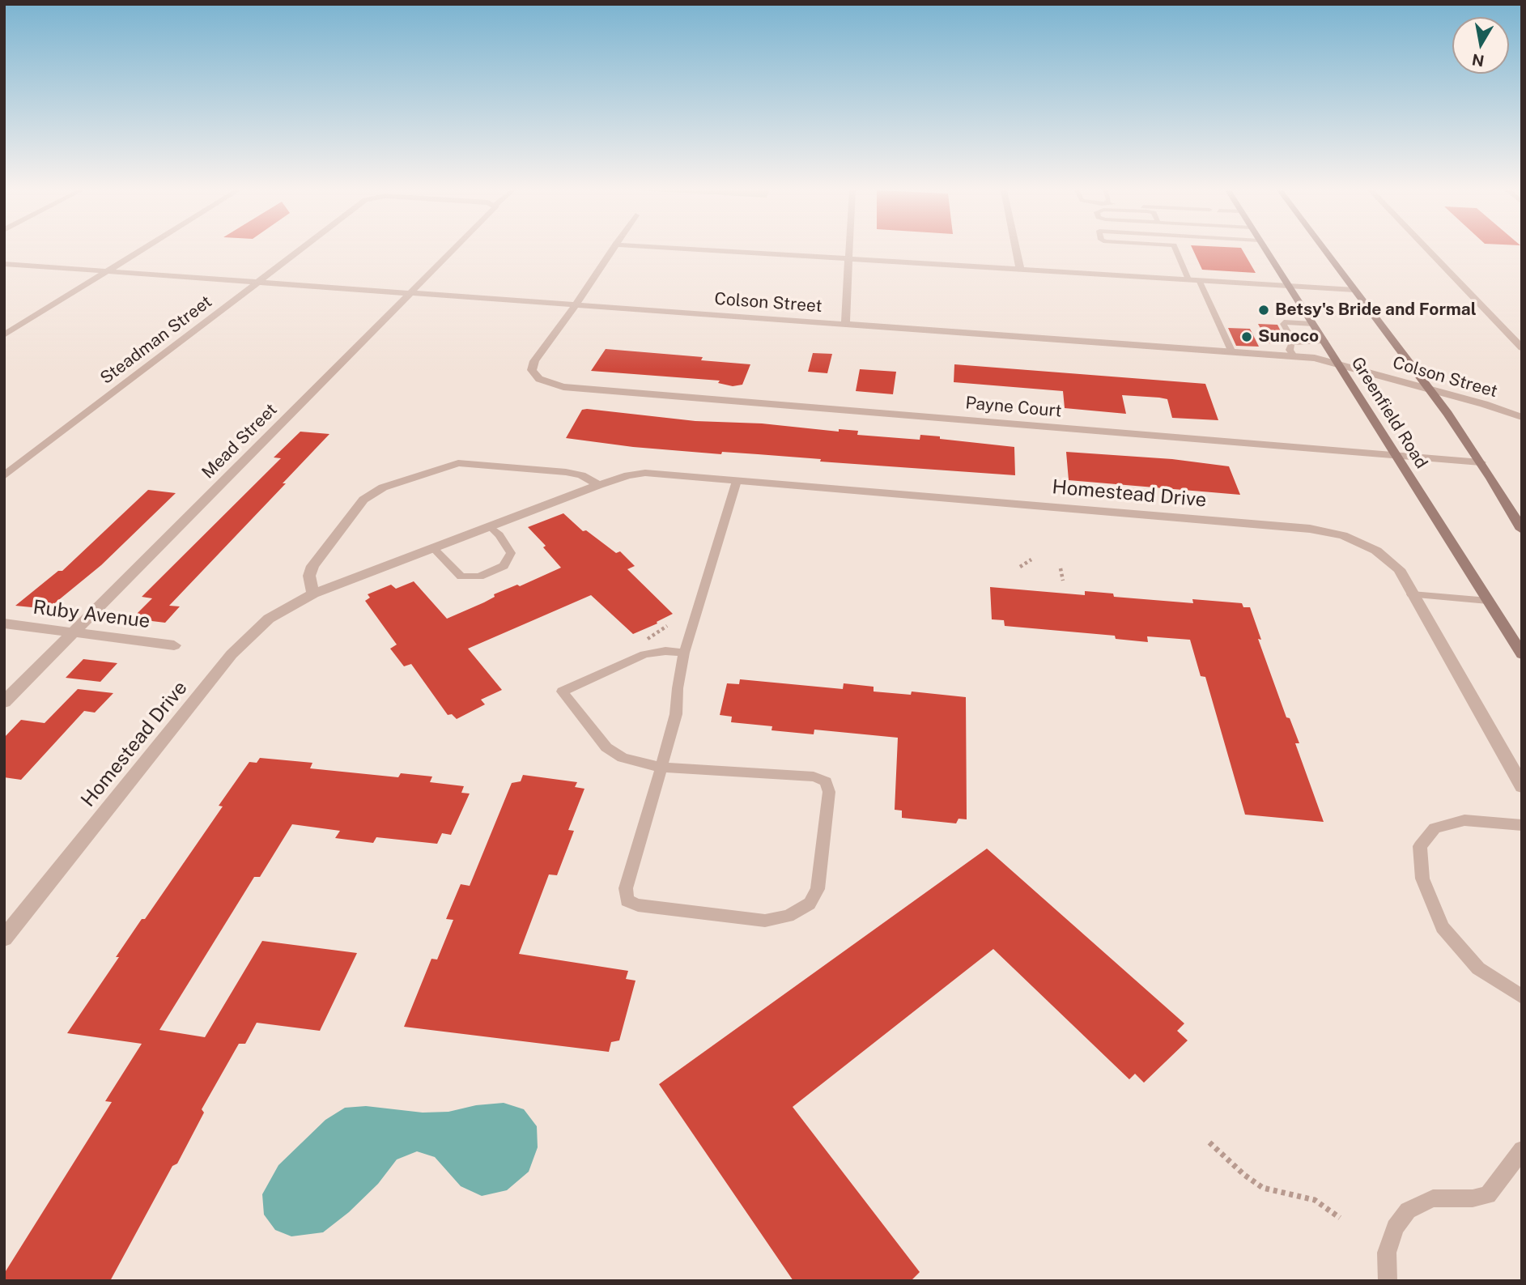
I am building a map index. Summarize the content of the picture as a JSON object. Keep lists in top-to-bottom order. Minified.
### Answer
{"streets":{"main road":["Greenfield Road"],"street":["Colson Street","Steadman Street","Payne Court","Mead Street","Homestead Drive","Ruby Avenue"]},"crossings":[["Colson Street","Steadman Street"],["Colson Street","Payne Court"],["Colson Street","Greenfield Road"],["Colson Street","Mead Street"],["Payne Court","Greenfield Road"],["Mead Street","Ruby Avenue"]],"places":["Betsy's Bride and Formal","Sunoco"],"north":"bottom"}
